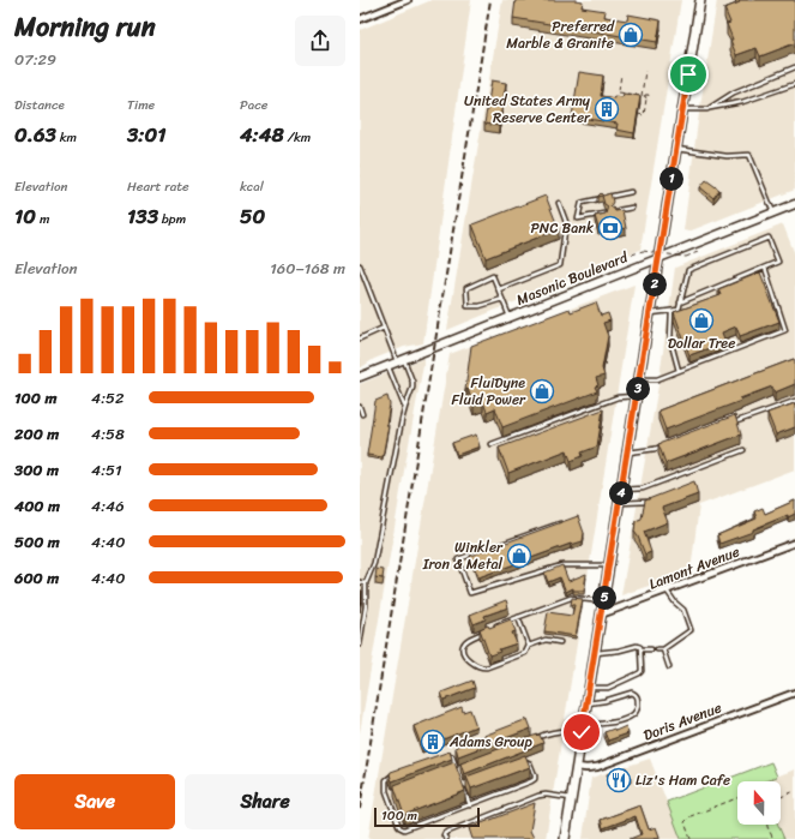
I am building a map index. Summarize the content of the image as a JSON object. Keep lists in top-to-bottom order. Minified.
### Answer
{"streets":{"street":["Masonic Boulevard","Lamont Avenue","Doris Avenue"]},"places":{"shop":["Preferred Marble & Granite","Dollar Tree","FluiDyne Fluid Power","Winkler Iron & Metal"],"building":["United States Army Reserve Center","Adams Group"],"bank":["PNC Bank"],"restaurant":["Liz's Ham Cafe"]},"scale_bar":"100 m","north":"top","page":{"heading":["Morning run","07:29"],"stats":[["Distance","0.63 km"],["Time","3:01"],["Pace","4:48 /km"],["Elevation","10 m"],["Heart rate","133 bpm"],["kcal","50"]],"pins":["1","2","3","4","5"],"chart":["Elevation","160–168 m"],"list":[{"name":"100 m","note":"4:52"},{"name":"200 m","note":"4:58"},{"name":"300 m","note":"4:51"},{"name":"400 m","note":"4:46"},{"name":"500 m","note":"4:40"},{"name":"600 m","note":"4:40"}],"buttons":["Save","Share"],"scale":"100 m"}}
